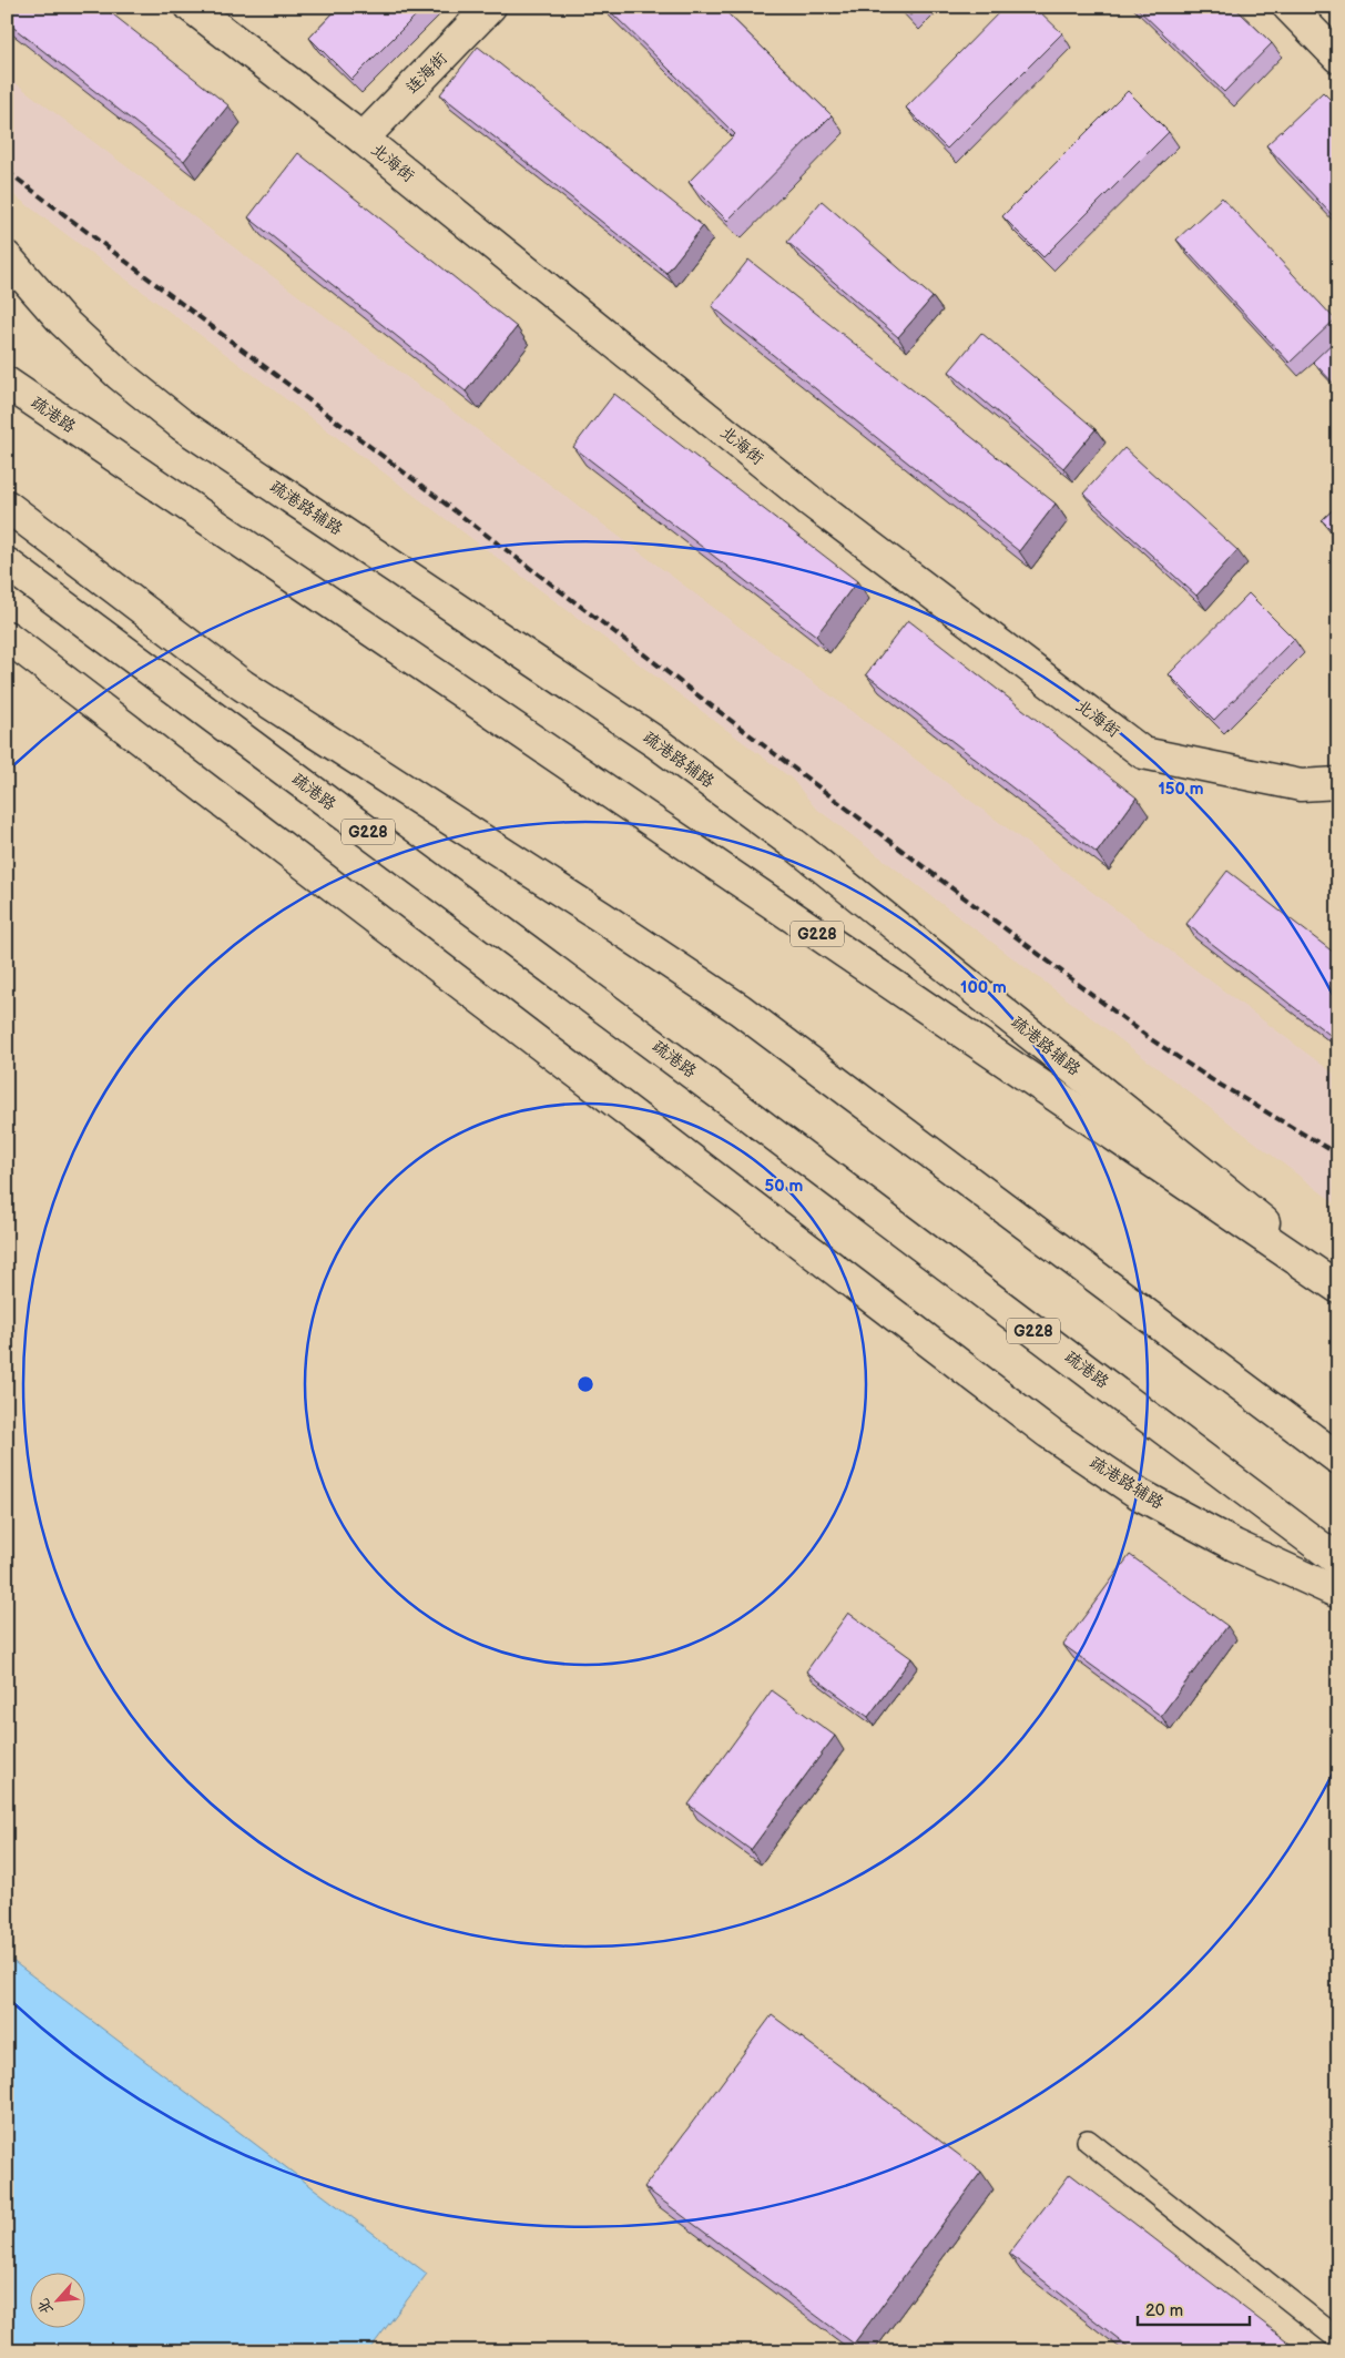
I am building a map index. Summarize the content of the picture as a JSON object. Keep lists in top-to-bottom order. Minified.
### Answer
{"streets":{"main road":["连海街","北海街","疏港路","疏港路辅路","G228"]},"crossings":[["连海街","北海街"]],"scale_bar":"20 m","north":"bottom left","rings":["150 m","100 m","50 m"]}
